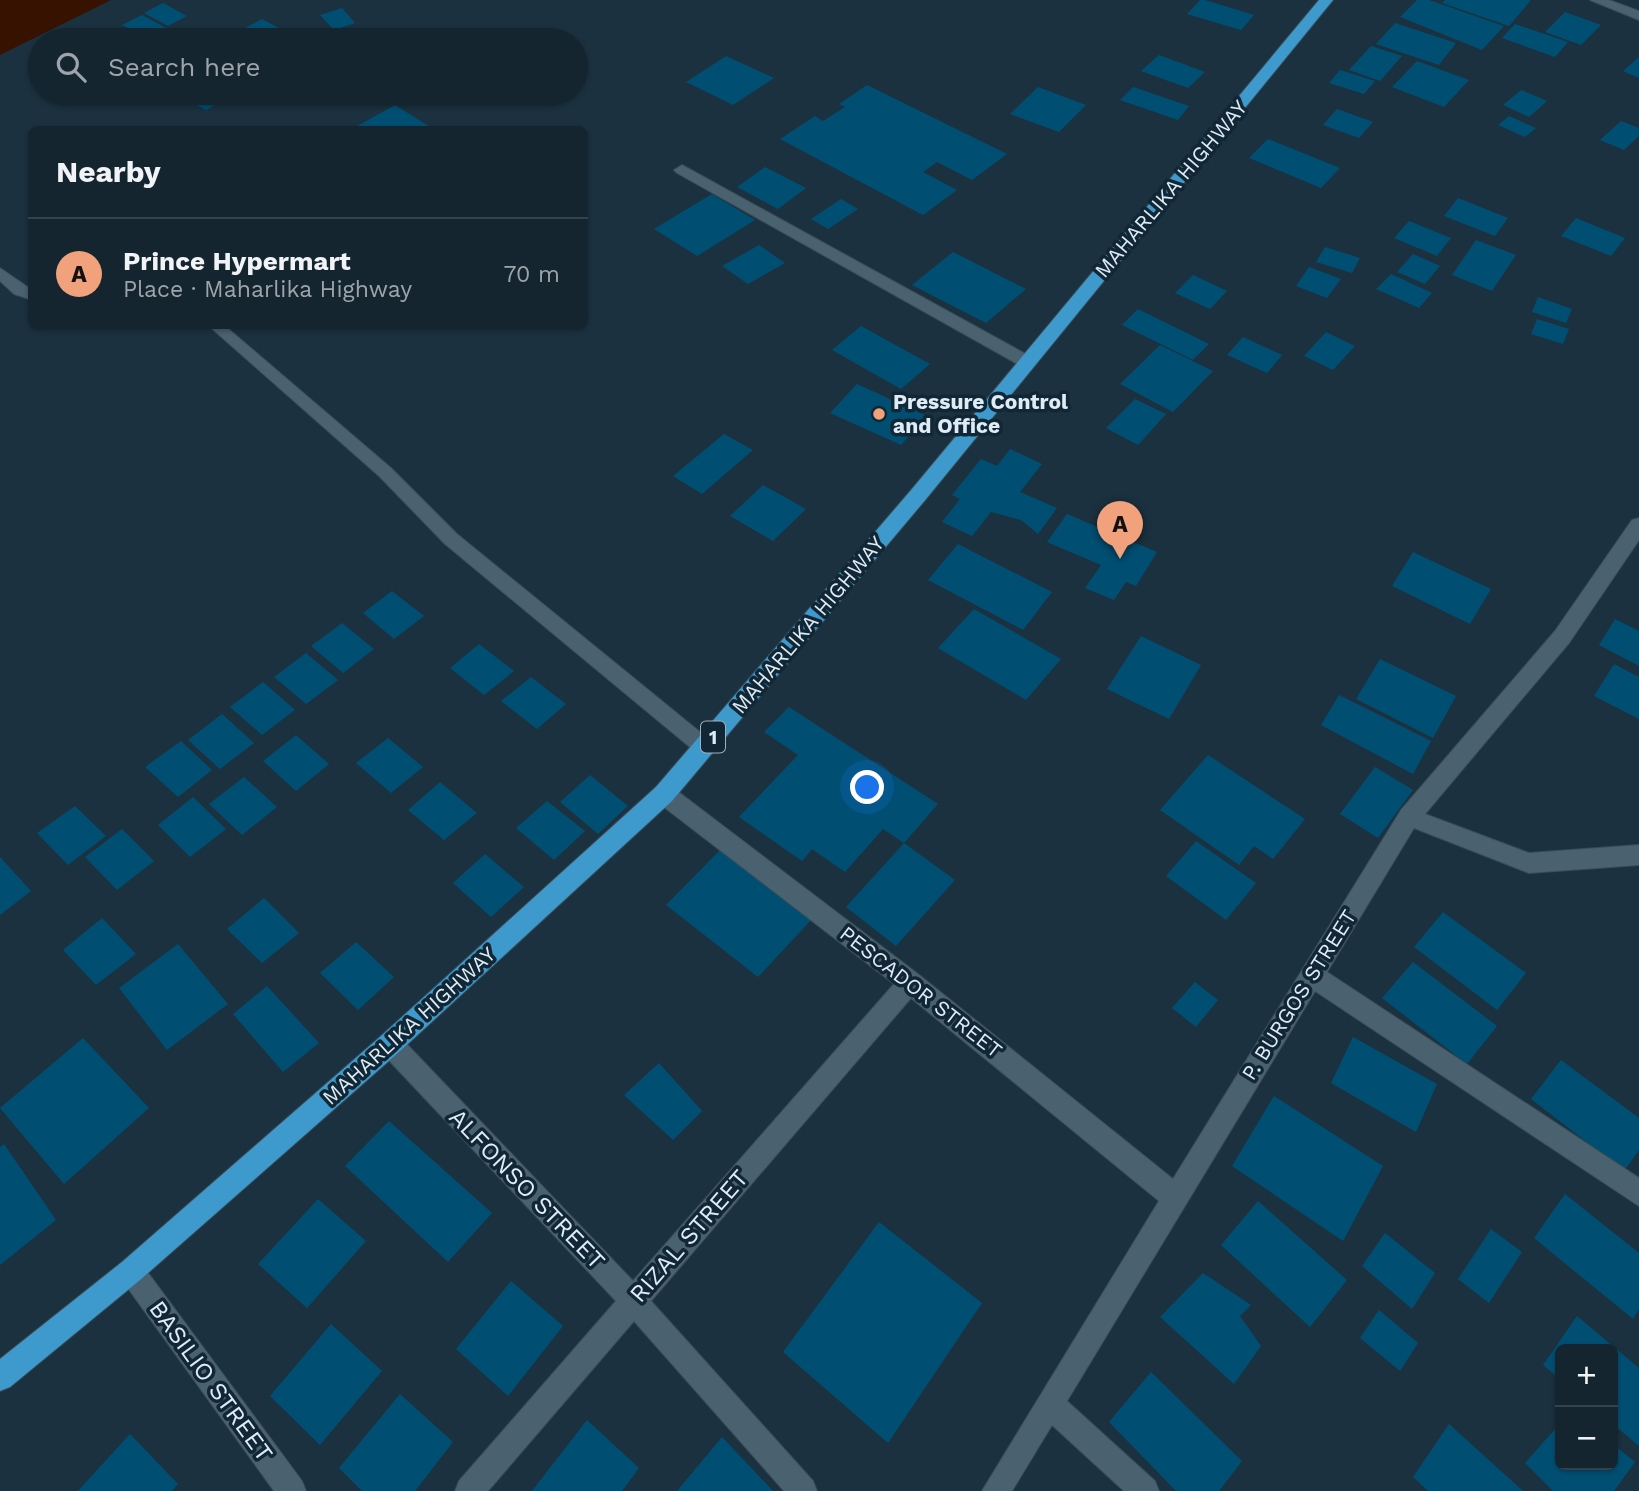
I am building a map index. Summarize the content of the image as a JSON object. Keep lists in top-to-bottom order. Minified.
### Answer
{"streets":{"highway":["MAHARLIKA HIGHWAY","1"],"street":["PESCADOR STREET","P. BURGOS STREET","ALFONSO STREET","RIZAL STREET","BASILIO STREET"]},"crossings":[["MAHARLIKA HIGHWAY","PESCADOR STREET"],["MAHARLIKA HIGHWAY","ALFONSO STREET"],["MAHARLIKA HIGHWAY","BASILIO STREET"],["PESCADOR STREET","P. BURGOS STREET"],["PESCADOR STREET","RIZAL STREET"],["ALFONSO STREET","RIZAL STREET"]],"places":["Pressure Control and Office"],"page":{"search":"Search here","heading":"Nearby","list":[{"mark":"A","name":"Prince Hypermart","note":"Place · Maharlika Highway","value":"70 m"}],"pins":"A","map_buttons":["+","−"]}}
